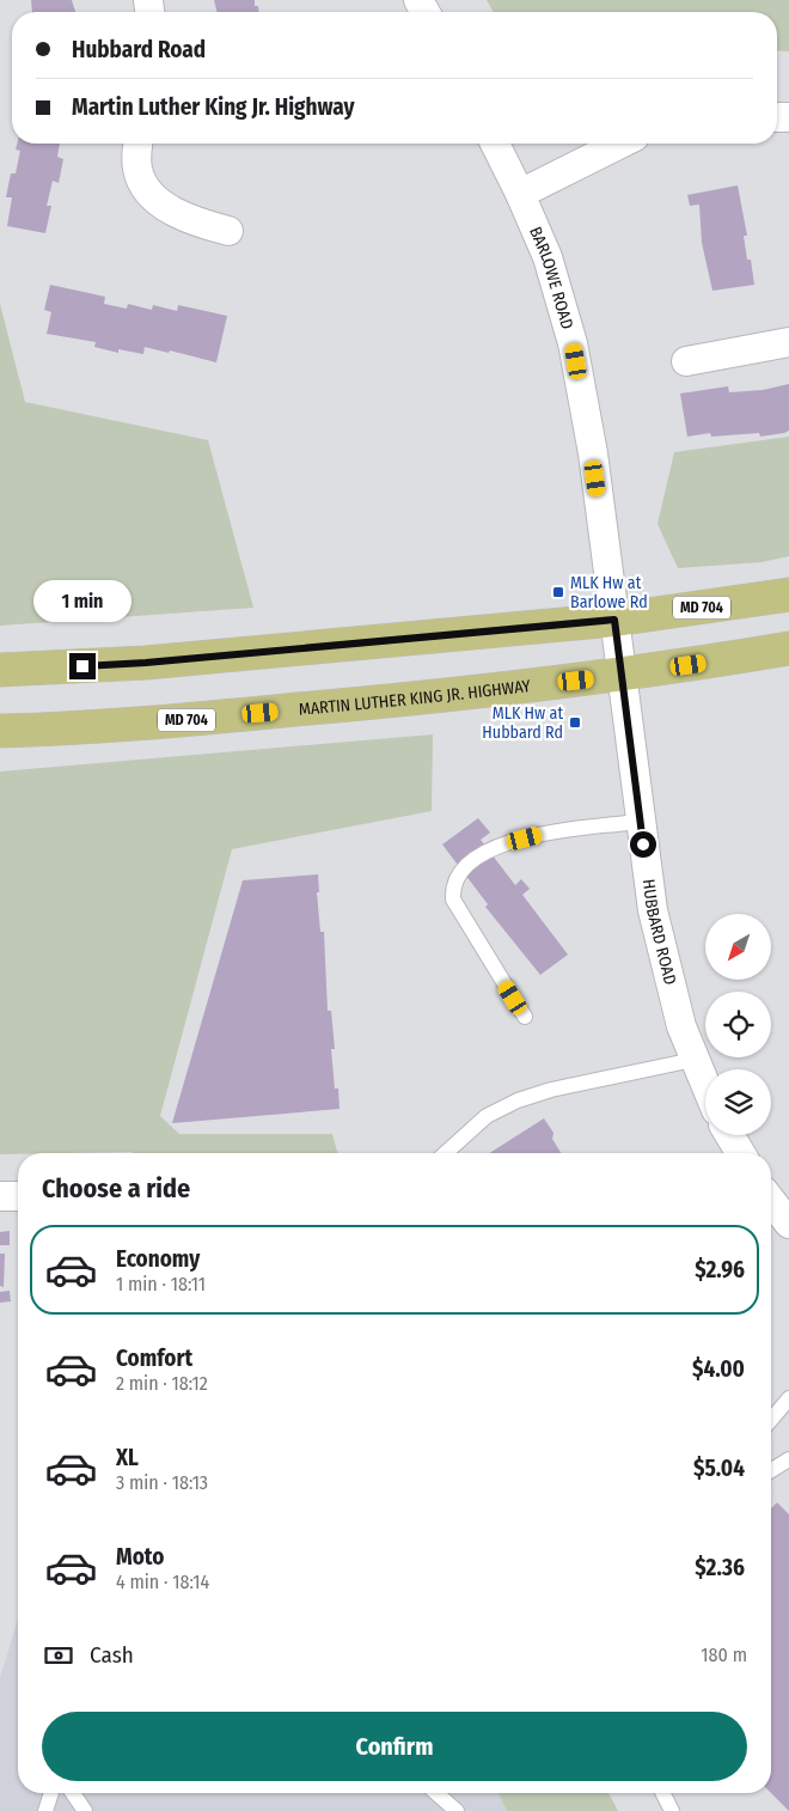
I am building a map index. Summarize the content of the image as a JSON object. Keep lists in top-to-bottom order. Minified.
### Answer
{"streets":{"main road":["MD 704","MARTIN LUTHER KING JR. HIGHWAY"],"street":["BARLOWE ROAD","HUBBARD ROAD"]},"crossings":[["BARLOWE ROAD","MD 704"],["BARLOWE ROAD","MARTIN LUTHER KING JR. HIGHWAY"],["BARLOWE ROAD","HUBBARD ROAD"],["MARTIN LUTHER KING JR. HIGHWAY","HUBBARD ROAD"]],"places":{"transit":["MLK Hw at Barlowe Rd","MLK Hw at Hubbard Rd"]},"north":"bottom left","page":{"banner":["Hubbard Road","Martin Luther King Jr. Highway"],"bubble":"1 min","heading":"Choose a ride","list":[{"name":"Economy","note":"1 min · 18:11","value":"$2.96"},{"name":"Comfort","note":"2 min · 18:12","value":"$4.00"},{"name":"XL","note":"3 min · 18:13","value":"$5.04"},{"name":"Moto","note":"4 min · 18:14","value":"$2.36"}],"pay":["Cash","180 m"],"buttons":"Confirm"}}
